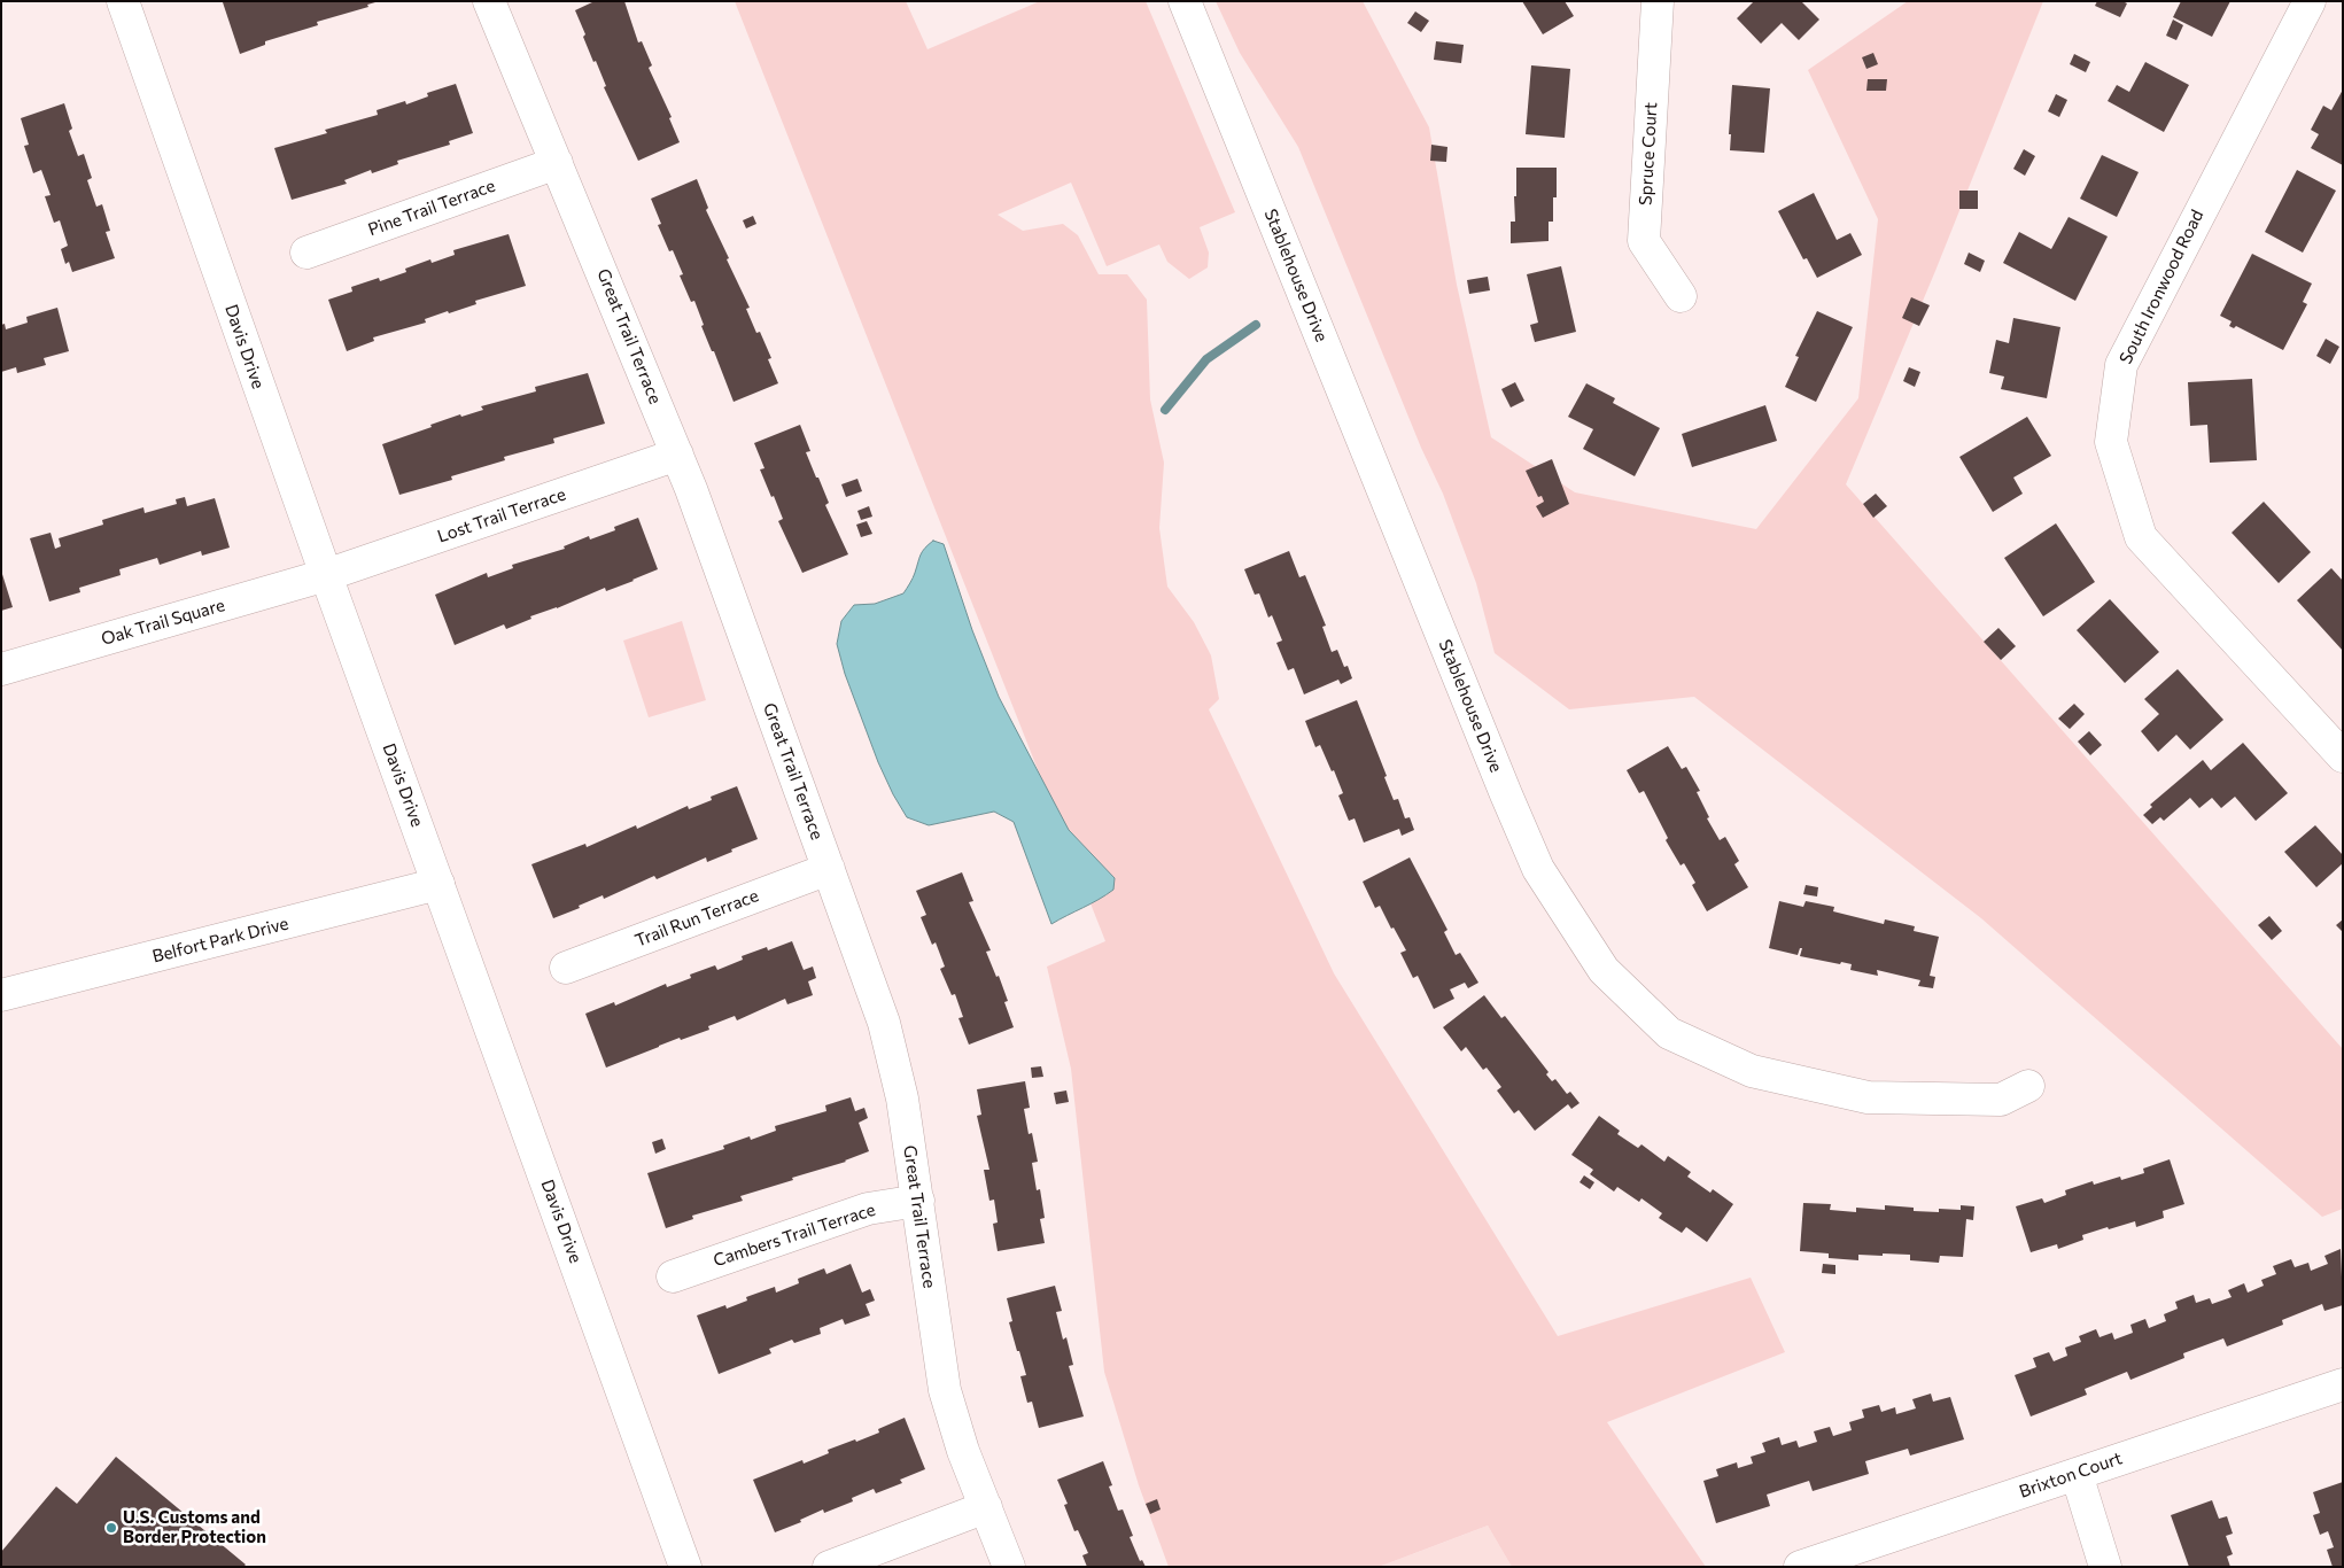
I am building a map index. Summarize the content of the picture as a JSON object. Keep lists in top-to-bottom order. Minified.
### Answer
{"streets":{"street":["Spruce Court","Pine Trail Terrace","Stablehouse Drive","South Ironwood Road","Great Trail Terrace","Davis Drive","Lost Trail Terrace","Oak Trail Square","Trail Run Terrace","Belfort Park Drive","Cambers Trail Terrace","Brixton Court"]},"crossings":[["Pine Trail Terrace","Great Trail Terrace"],["Great Trail Terrace","Lost Trail Terrace"],["Great Trail Terrace","Trail Run Terrace"],["Great Trail Terrace","Cambers Trail Terrace"],["Davis Drive","Lost Trail Terrace"],["Davis Drive","Oak Trail Square"],["Davis Drive","Belfort Park Drive"],["Lost Trail Terrace","Oak Trail Square"]],"places":["U.S. Customs and Border Protection"]}
